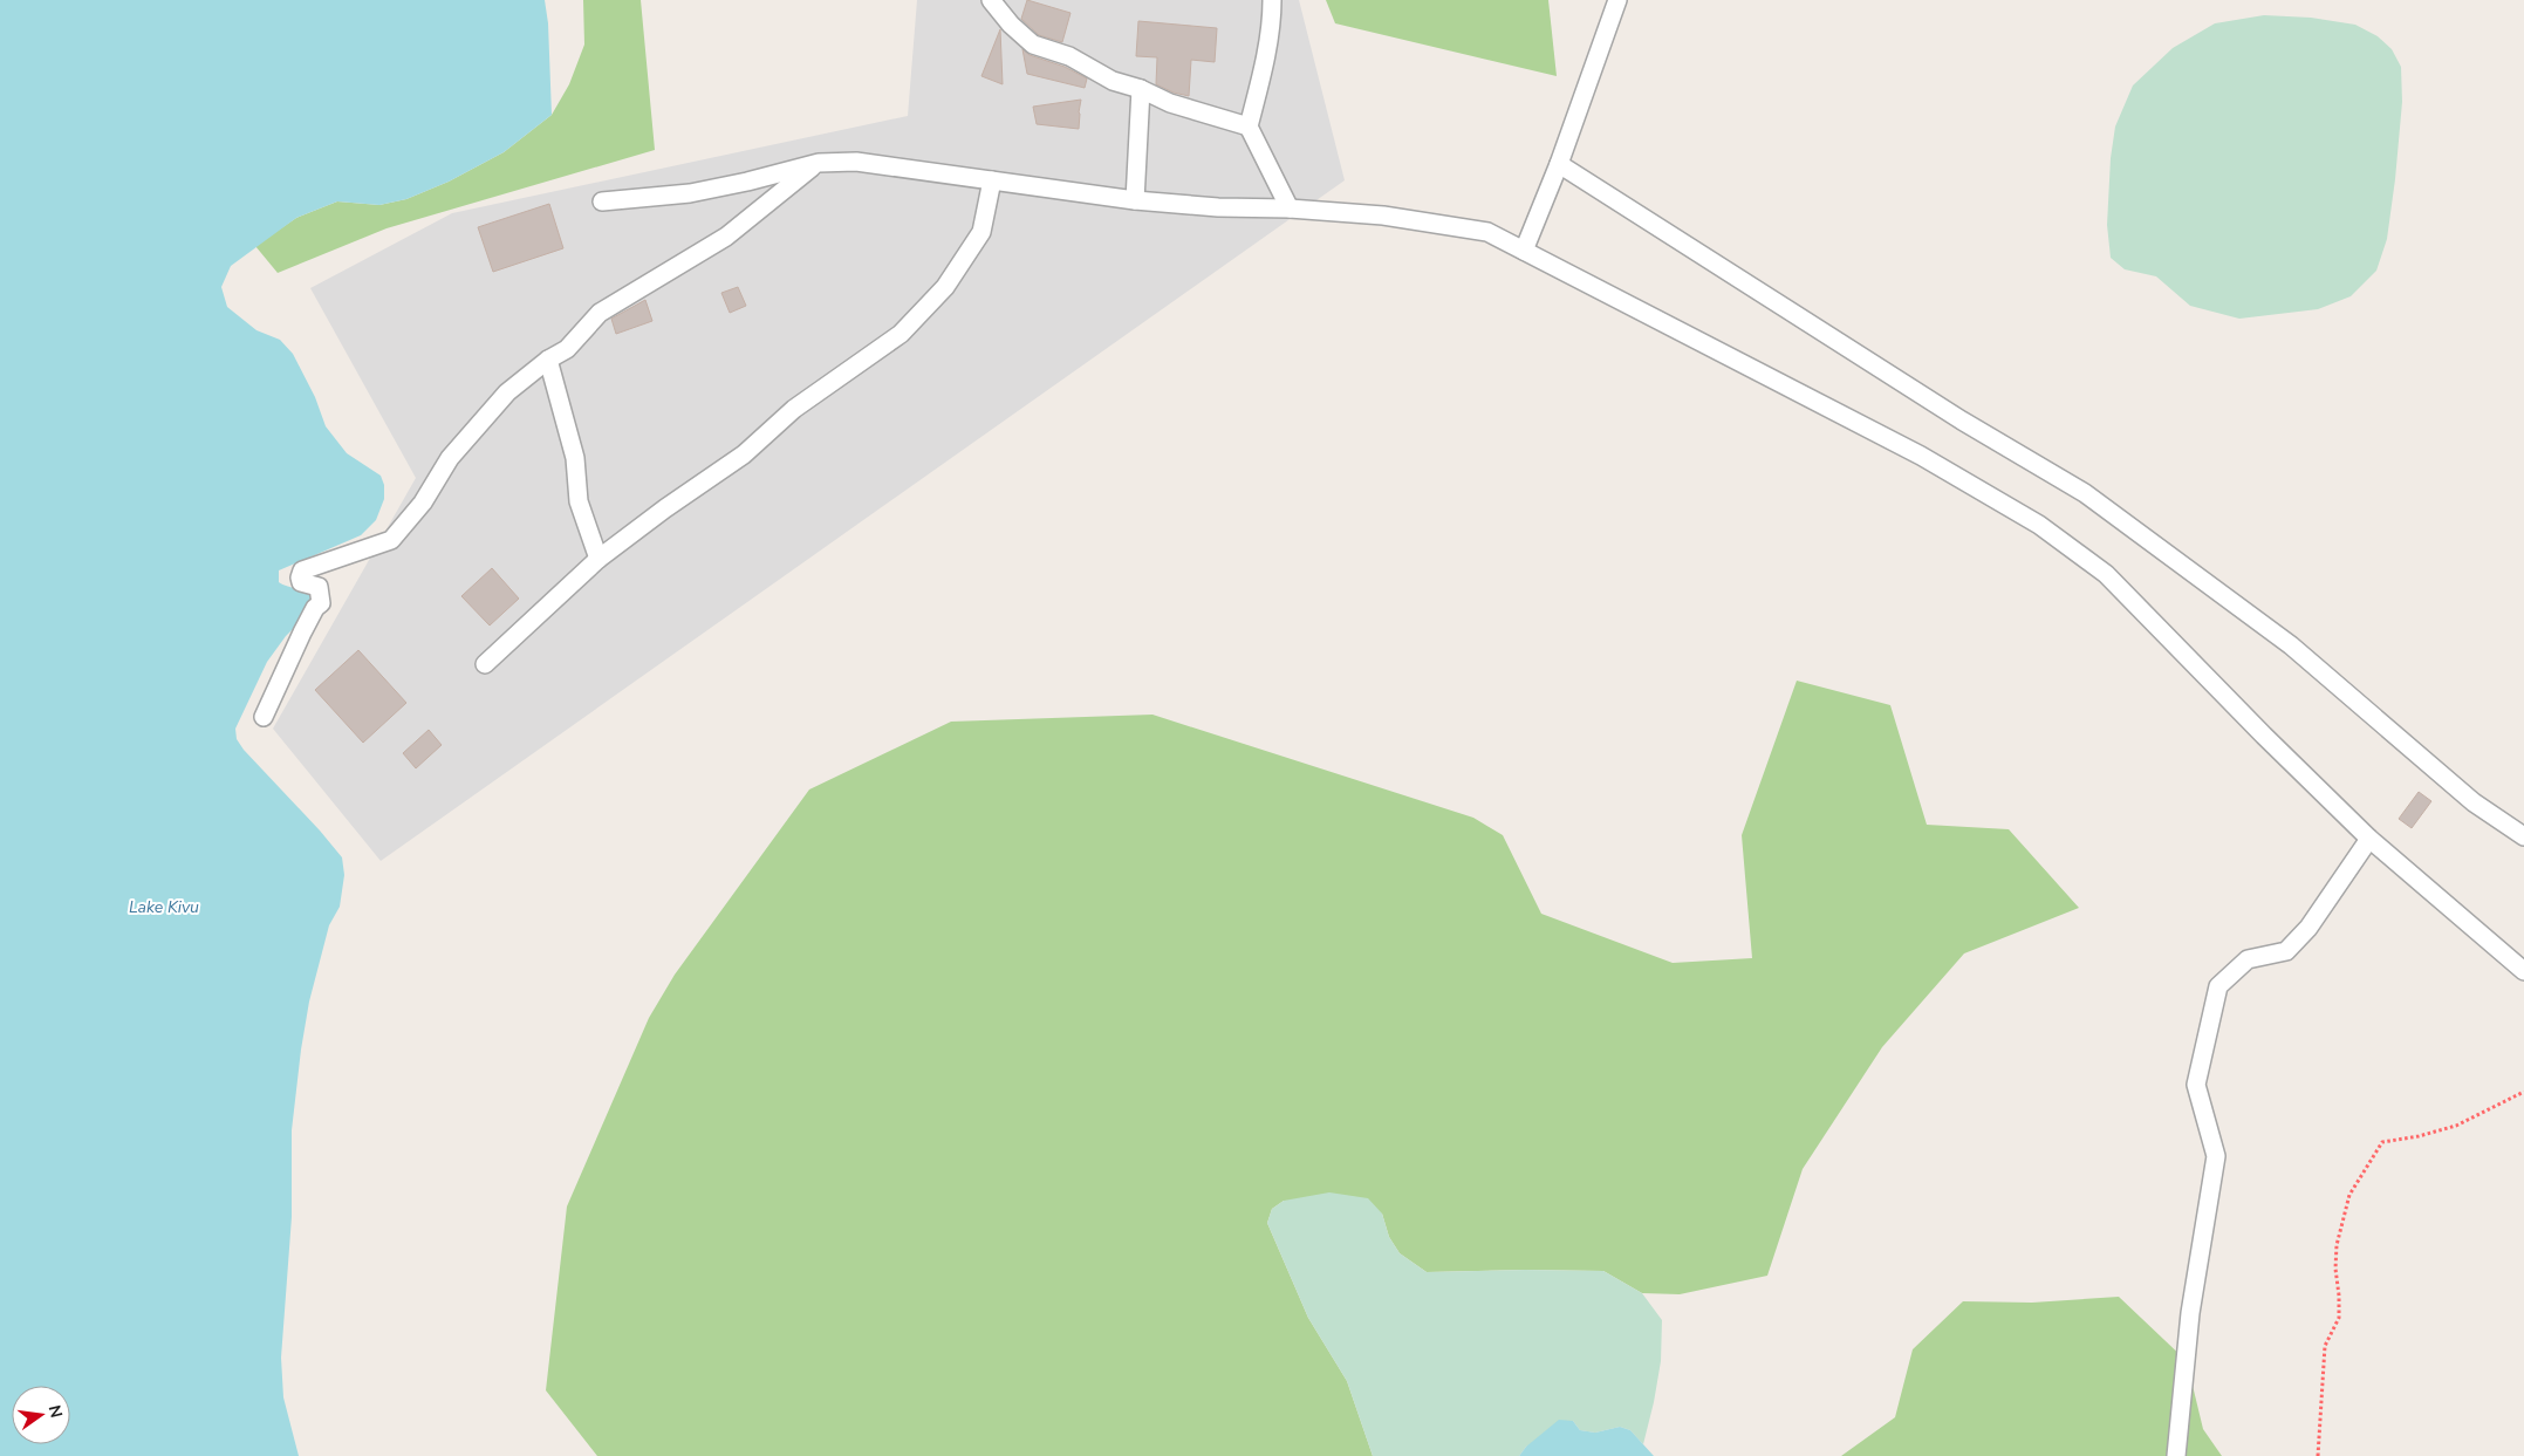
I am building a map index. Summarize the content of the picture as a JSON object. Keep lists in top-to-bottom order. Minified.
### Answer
{"water":["Lake Kivu"],"north":"right"}
